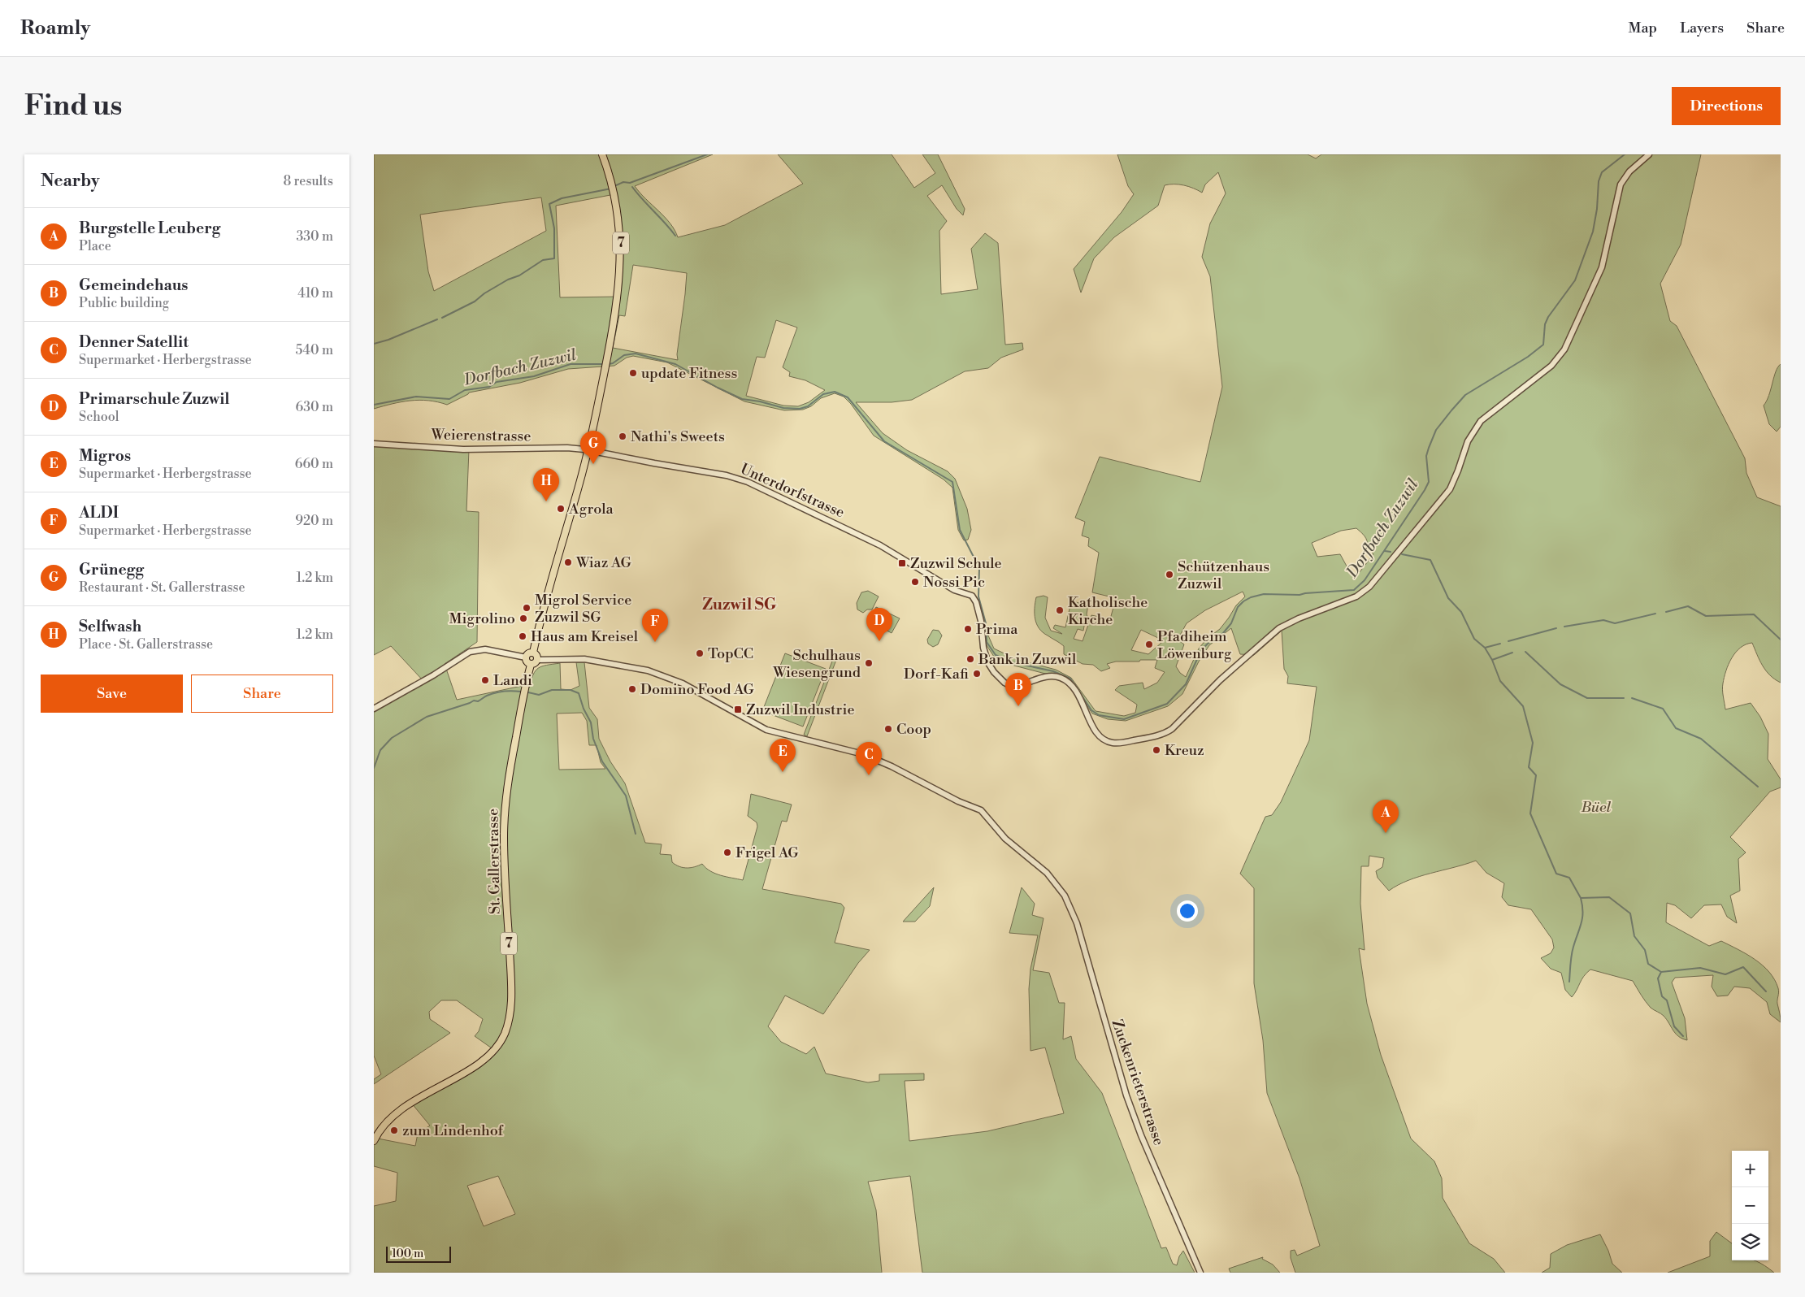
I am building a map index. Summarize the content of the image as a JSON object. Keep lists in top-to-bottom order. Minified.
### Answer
{"streets":{"main road":["7","St. Gallerstrasse"],"street":["Weierenstrasse","Unterdorfstrasse","Zuckenrieterstrasse"]},"crossings":[["7","Weierenstrasse"],["7","Unterdorfstrasse"],["7","St. Gallerstrasse"],["7","Zuckenrieterstrasse"],["Weierenstrasse","Unterdorfstrasse"],["St. Gallerstrasse","Zuckenrieterstrasse"]],"districts":["Zuzwil SG"],"water":["Dorfbach Zuzwil"],"parks":["Büel"],"places":{"other":["update Fitness","Nathi's Sweets","Agrola","Wiaz AG","Schützenhaus Zuzwil","Nossi Pic","Migrol Service Zuzwil SG","Katholische Kirche","Migrolino","Prima","Haus am Kreisel","Pfadiheim Löwenburg","TopCC","Bank in Zuzwil","Schulhaus Wiesengrund","Dorf-Kafi","Landi","Domino Food AG","Coop","Kreuz","Frigel AG","zum Lindenhof"],"transit":["Zuzwil Schule","Zuzwil Industrie"]},"scale_bar":"100 m","page":{"header":"Roamly","nav":["Map","Layers","Share"],"buttons":["Directions",["Save","Share"]],"title":"Find us","heading":["Nearby","8 results"],"list":[{"mark":"A","name":"Burgstelle Leuberg","note":"Place","value":"330 m"},{"mark":"B","name":"Gemeindehaus","note":"Public building","value":"410 m"},{"mark":"C","name":"Denner Satellit","note":"Supermarket · Herbergstrasse","value":"540 m"},{"mark":"D","name":"Primarschule Zuzwil","note":"School","value":"630 m"},{"mark":"E","name":"Migros","note":"Supermarket · Herbergstrasse","value":"660 m"},{"mark":"F","name":"ALDI","note":"Supermarket · Herbergstrasse","value":"920 m"},{"mark":"G","name":"Grünegg","note":"Restaurant · St. Gallerstrasse","value":"1.2 km"},{"mark":"H","name":"Selfwash","note":"Place · St. Gallerstrasse","value":"1.2 km"}],"pins":["G","H","D","F","B","E","C","A"],"map_buttons":["+","−"],"scale":"100 m"}}
